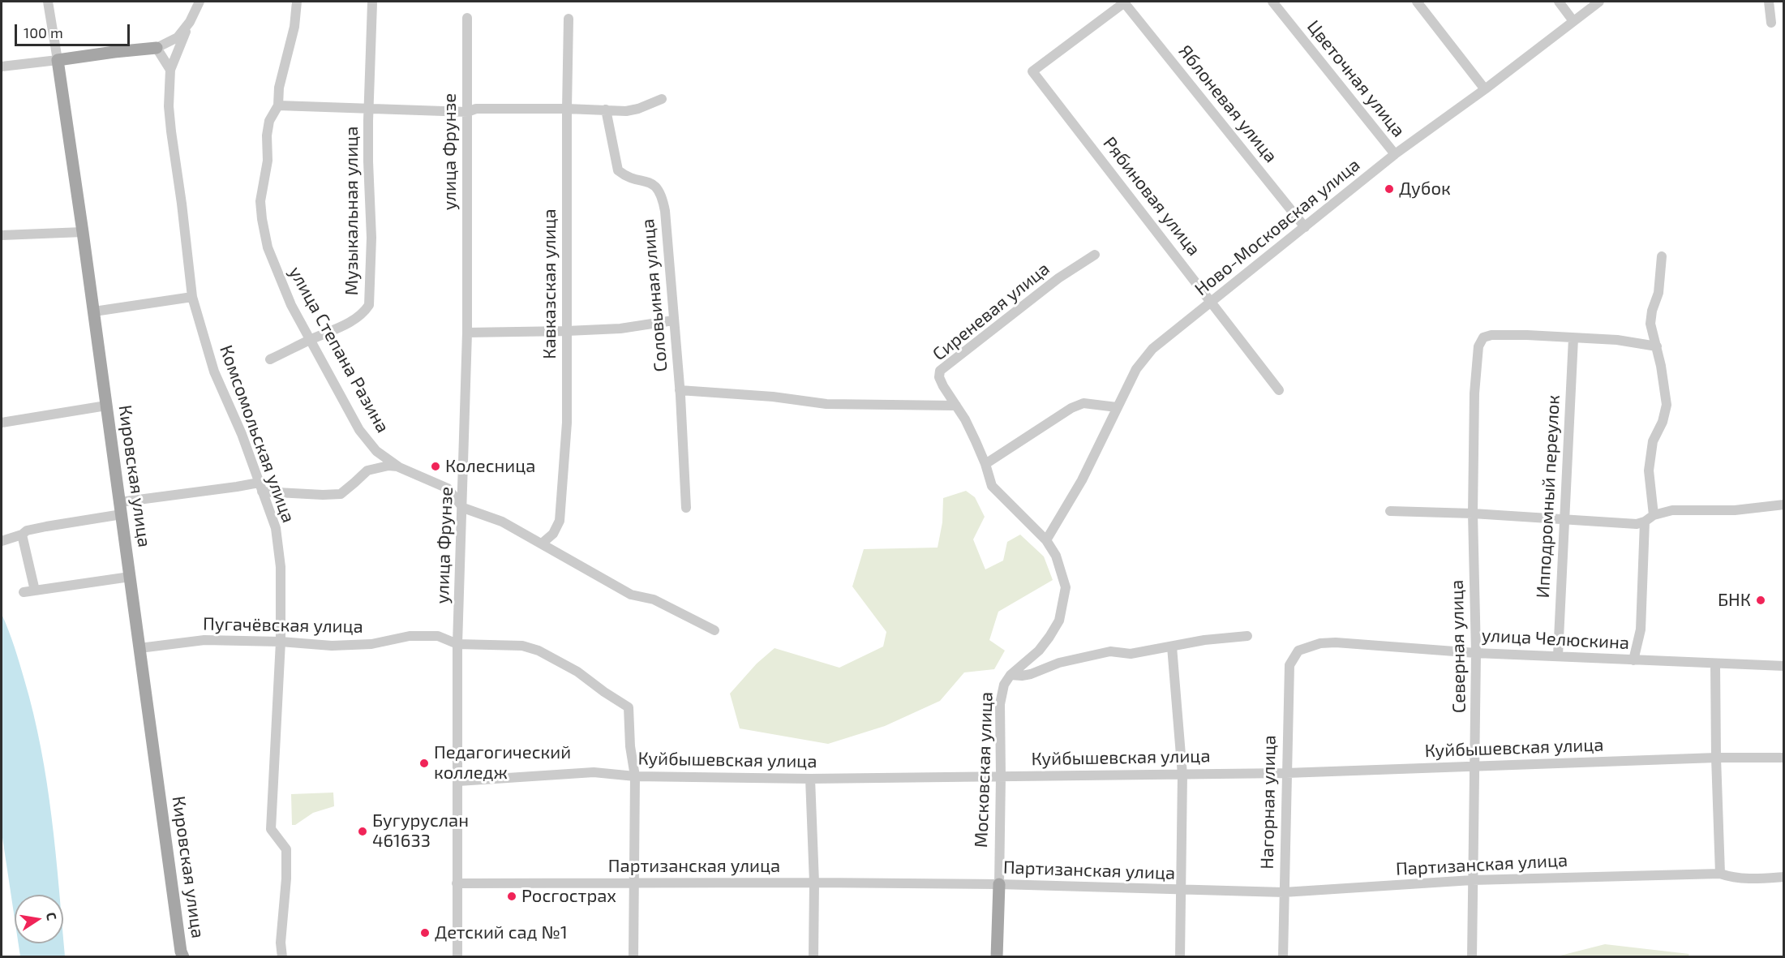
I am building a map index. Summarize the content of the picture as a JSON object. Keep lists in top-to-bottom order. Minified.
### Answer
{"streets":{"main road":["Кировская улица","Московская улица"],"street":["Цветочная улица","Яблоневая улица","улица Фрунзе","Рябиновая улица","Музыкальная улица","Ново-Московская улица","Кавказская улица","Соловьиная улица","Сиреневая улица","улица Степана Разина","Комсомольская улица","Ипподромный переулок","Пугачёвская улица","улица Челюскина","Северная улица","Куйбышевская улица","Нагорная улица","Партизанская улица"]},"crossings":[["Цветочная улица","Ново-Московская улица"],["Яблоневая улица","Рябиновая улица"],["Яблоневая улица","Ново-Московская улица"],["улица Фрунзе","улица Степана Разина"],["улица Фрунзе","Пугачёвская улица"],["улица Фрунзе","Куйбышевская улица"],["улица Фрунзе","Партизанская улица"],["Рябиновая улица","Ново-Московская улица"],["Музыкальная улица","улица Степана Разина"],["Ново-Московская улица","Московская улица"],["Сиреневая улица","Московская улица"],["Комсомольская улица","Пугачёвская улица"],["Кировская улица","Пугачёвская улица"],["Ипподромный переулок","улица Челюскина"],["Ипподромный переулок","Северная улица"],["Пугачёвская улица","Куйбышевская улица"],["улица Челюскина","Северная улица"],["улица Челюскина","Нагорная улица"],["Северная улица","Куйбышевская улица"],["Северная улица","Партизанская улица"],["Куйбышевская улица","Московская улица"],["Куйбышевская улица","Нагорная улица"],["Московская улица","Партизанская улица"],["Нагорная улица","Партизанская улица"]],"places":["Дубок","Колесница","БНК","Педагогический колледж","Бугуруслан 461633","Росгострах","Детский сад №1"],"scale_bar":"100 m","north":"right"}
